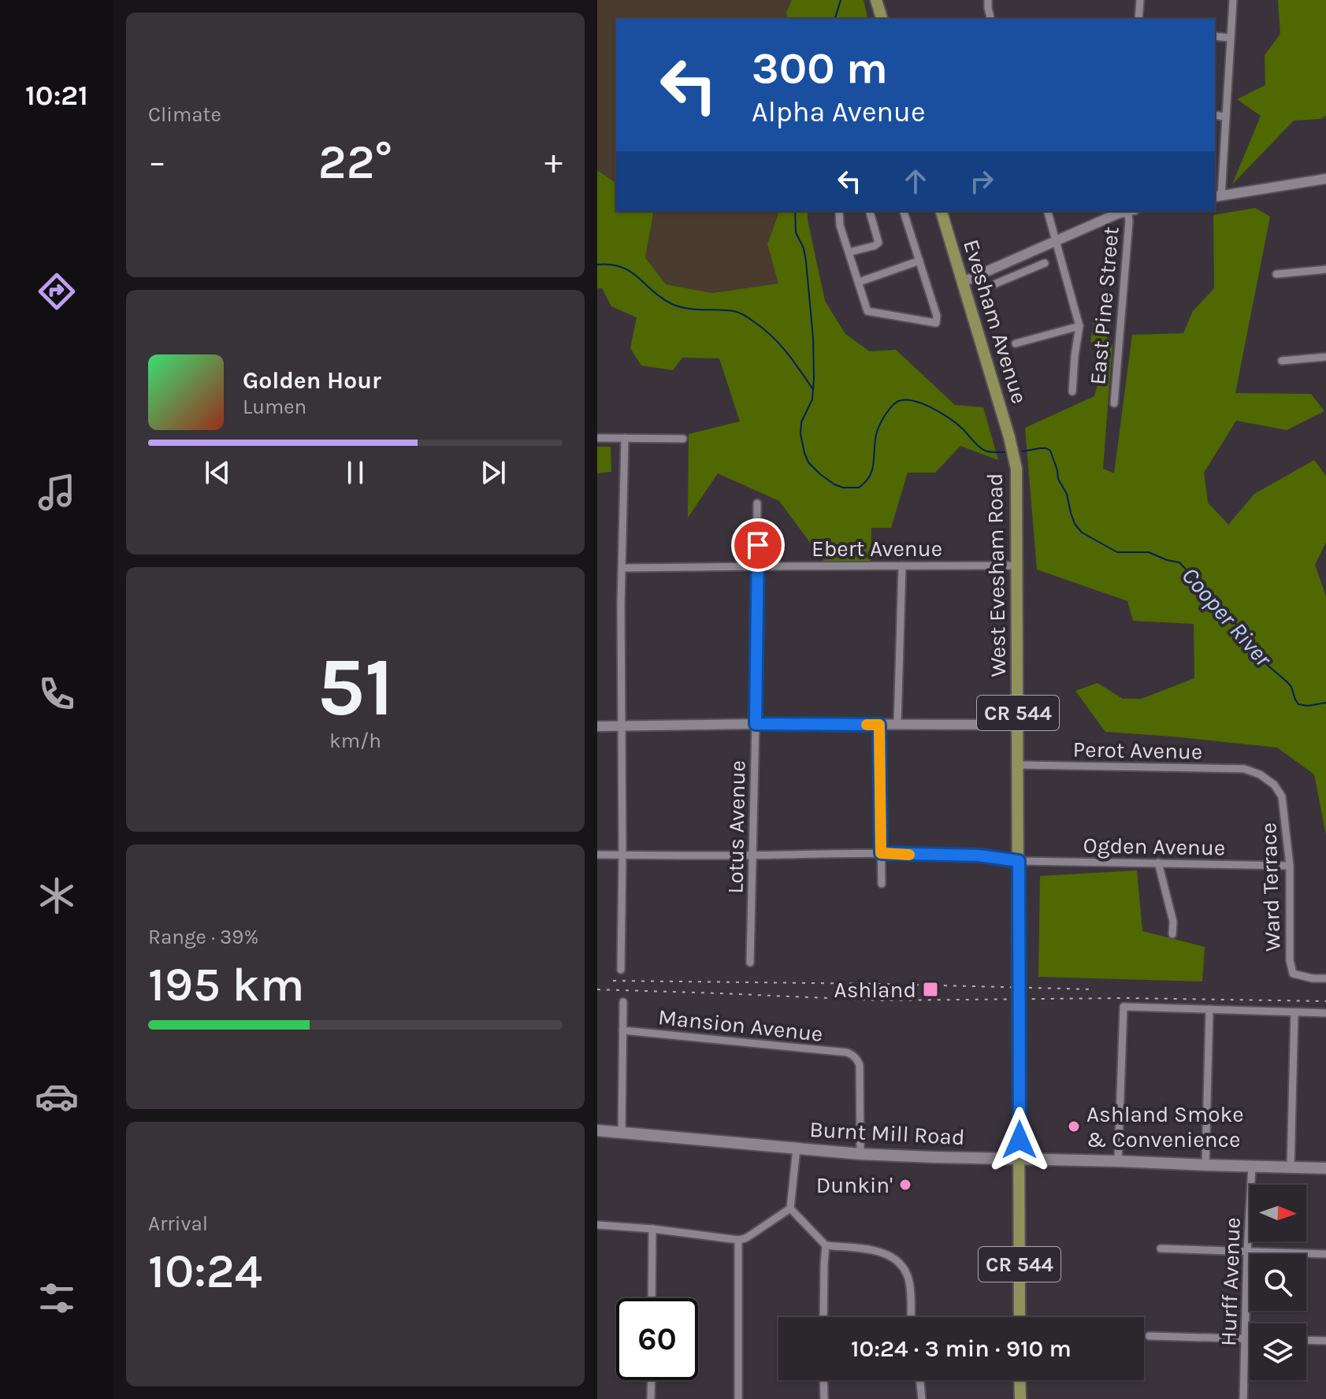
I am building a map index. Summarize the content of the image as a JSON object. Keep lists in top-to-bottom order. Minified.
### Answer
{"streets":{"main road":["Evesham Avenue","West Evesham Road","CR 544","Burnt Mill Road"],"street":["East Pine Street","Ebert Avenue","Perot Avenue","Lotus Avenue","Ogden Avenue","Ward Terrace","Mansion Avenue","Hurff Avenue"]},"crossings":[["Evesham Avenue","West Evesham Road"],["Ebert Avenue","West Evesham Road"],["Ebert Avenue","Lotus Avenue"],["West Evesham Road","CR 544"],["West Evesham Road","Perot Avenue"],["West Evesham Road","Ogden Avenue"],["West Evesham Road","Burnt Mill Road"],["CR 544","Burnt Mill Road"],["Perot Avenue","Ward Terrace"],["Lotus Avenue","Ogden Avenue"],["Ogden Avenue","Ward Terrace"],["Mansion Avenue","Burnt Mill Road"],["Burnt Mill Road","Hurff Avenue"]],"water":["Cooper River"],"places":{"transit":["Ashland"],"other":["Ashland Smoke & Convenience","Dunkin'"]},"north":"right","page":{"tabs":"10:21","tile":["Climate",["51","km/h"],["Range · 39%","195 km"],["Arrival","10:24"]],"turn":["300 m","Alpha Avenue"],"heat":["−","22°","+"],"song":["Golden Hour","Lumen"],"limit":"60","trip":"10:24 · 3 min · 910 m"}}
